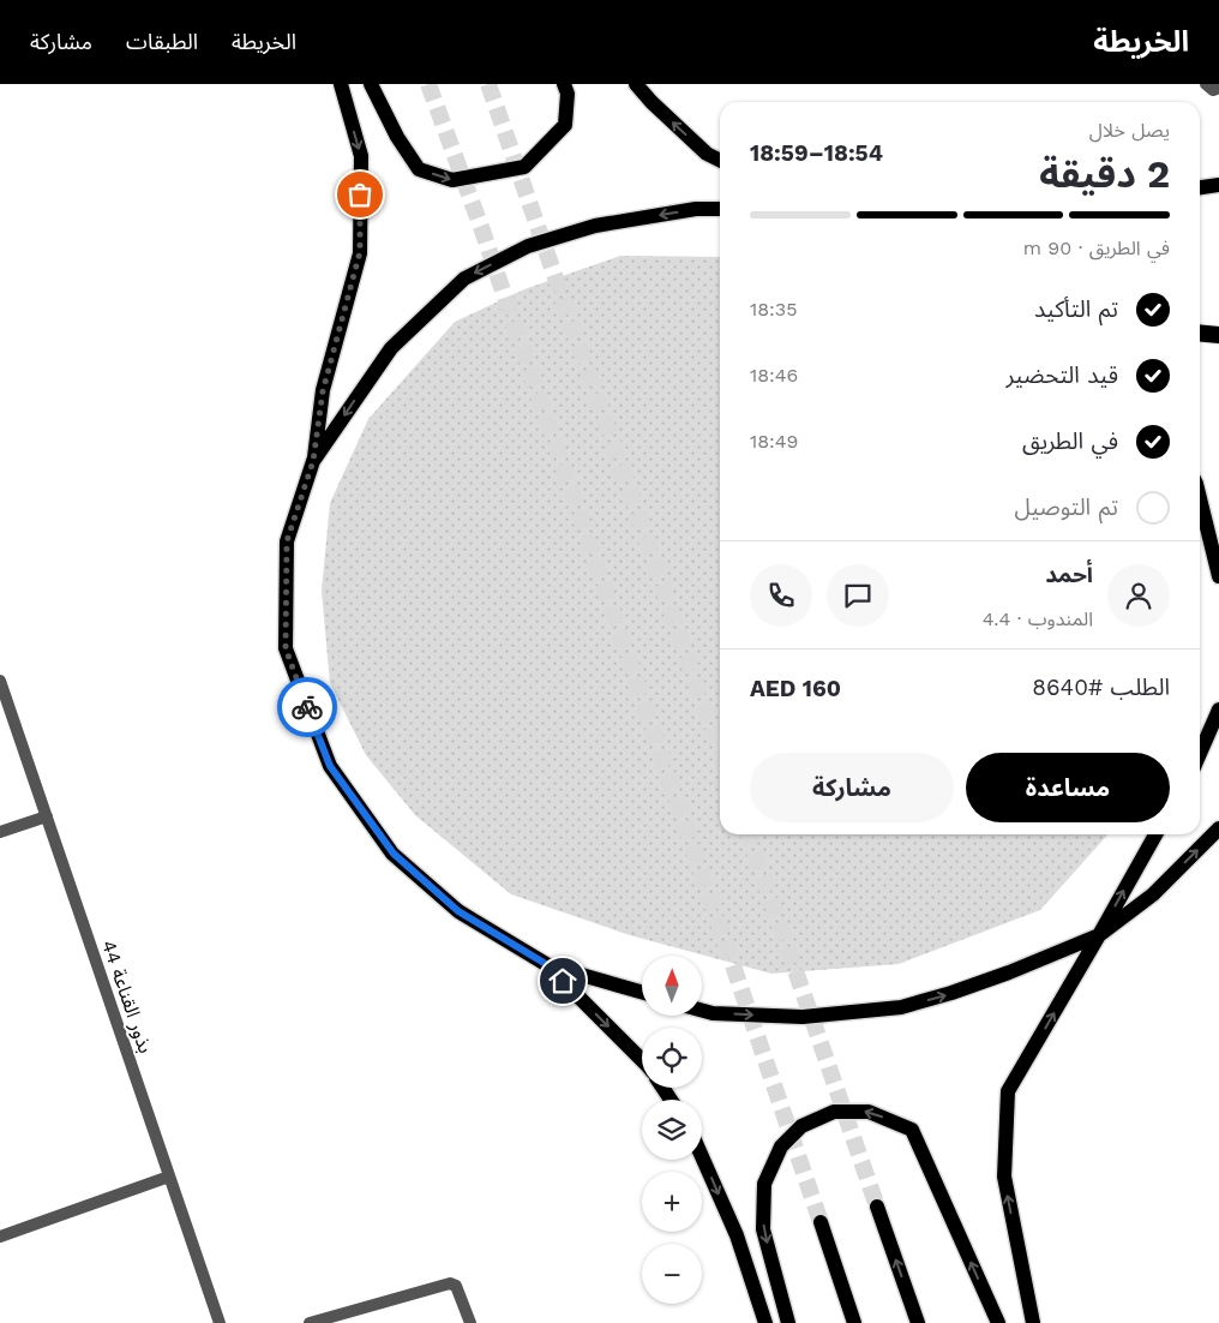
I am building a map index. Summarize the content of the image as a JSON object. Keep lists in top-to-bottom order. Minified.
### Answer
{"streets":{"street":["بذور القناعة 44"]},"north":"top","page":{"header":"الخريطة","nav":["الخريطة","الطبقات","مشاركة"],"heading":["2 دقيقة","يصل خلال","18:54–18:59"],"panel":["أحمد","المندوب · 4.4","الطلب #8640","AED 160"],"bar":"في الطريق · 90 m","list":[["تم التأكيد","18:35"],["قيد التحضير","18:46"],["في الطريق","18:49"],"تم التوصيل"],"buttons":["مساعدة","مشاركة"],"map_buttons":["+","−"]}}
